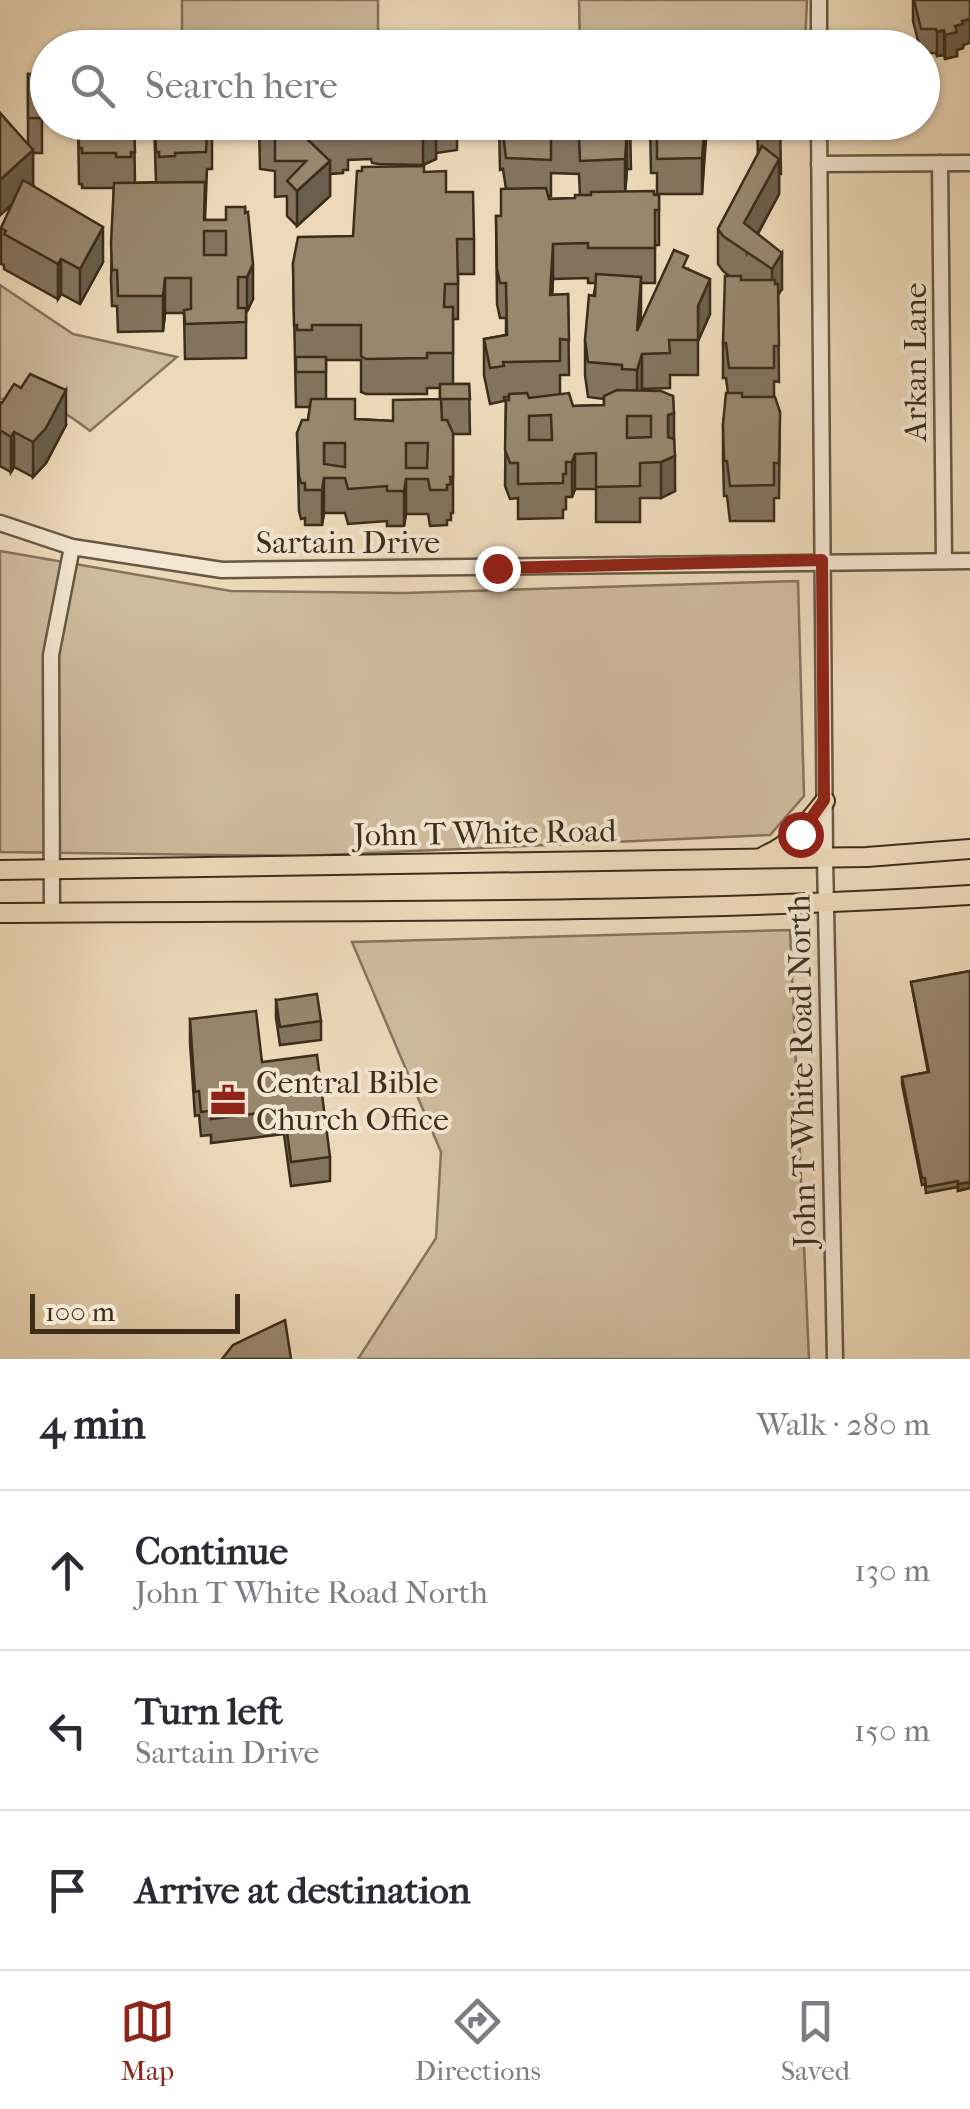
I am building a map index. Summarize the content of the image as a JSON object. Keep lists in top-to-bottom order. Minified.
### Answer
{"streets":{"main road":["John T White Road"],"street":["Arkan Lane","Sartain Drive","John T White Road North"]},"crossings":[["Arkan Lane","Sartain Drive"],["Sartain Drive","John T White Road North"],["John T White Road","John T White Road North"]],"places":{"office":["Central Bible Church Office"]},"scale_bar":"100 m","page":{"search":"Search here","scale":"100 m","heading":["4 min","Walk · 280 m"],"list":[["Continue","John T White Road North","130 m"],["Turn left","Sartain Drive","150 m"],"Arrive at destination"],"nav":["Map","Directions","Saved"]}}
